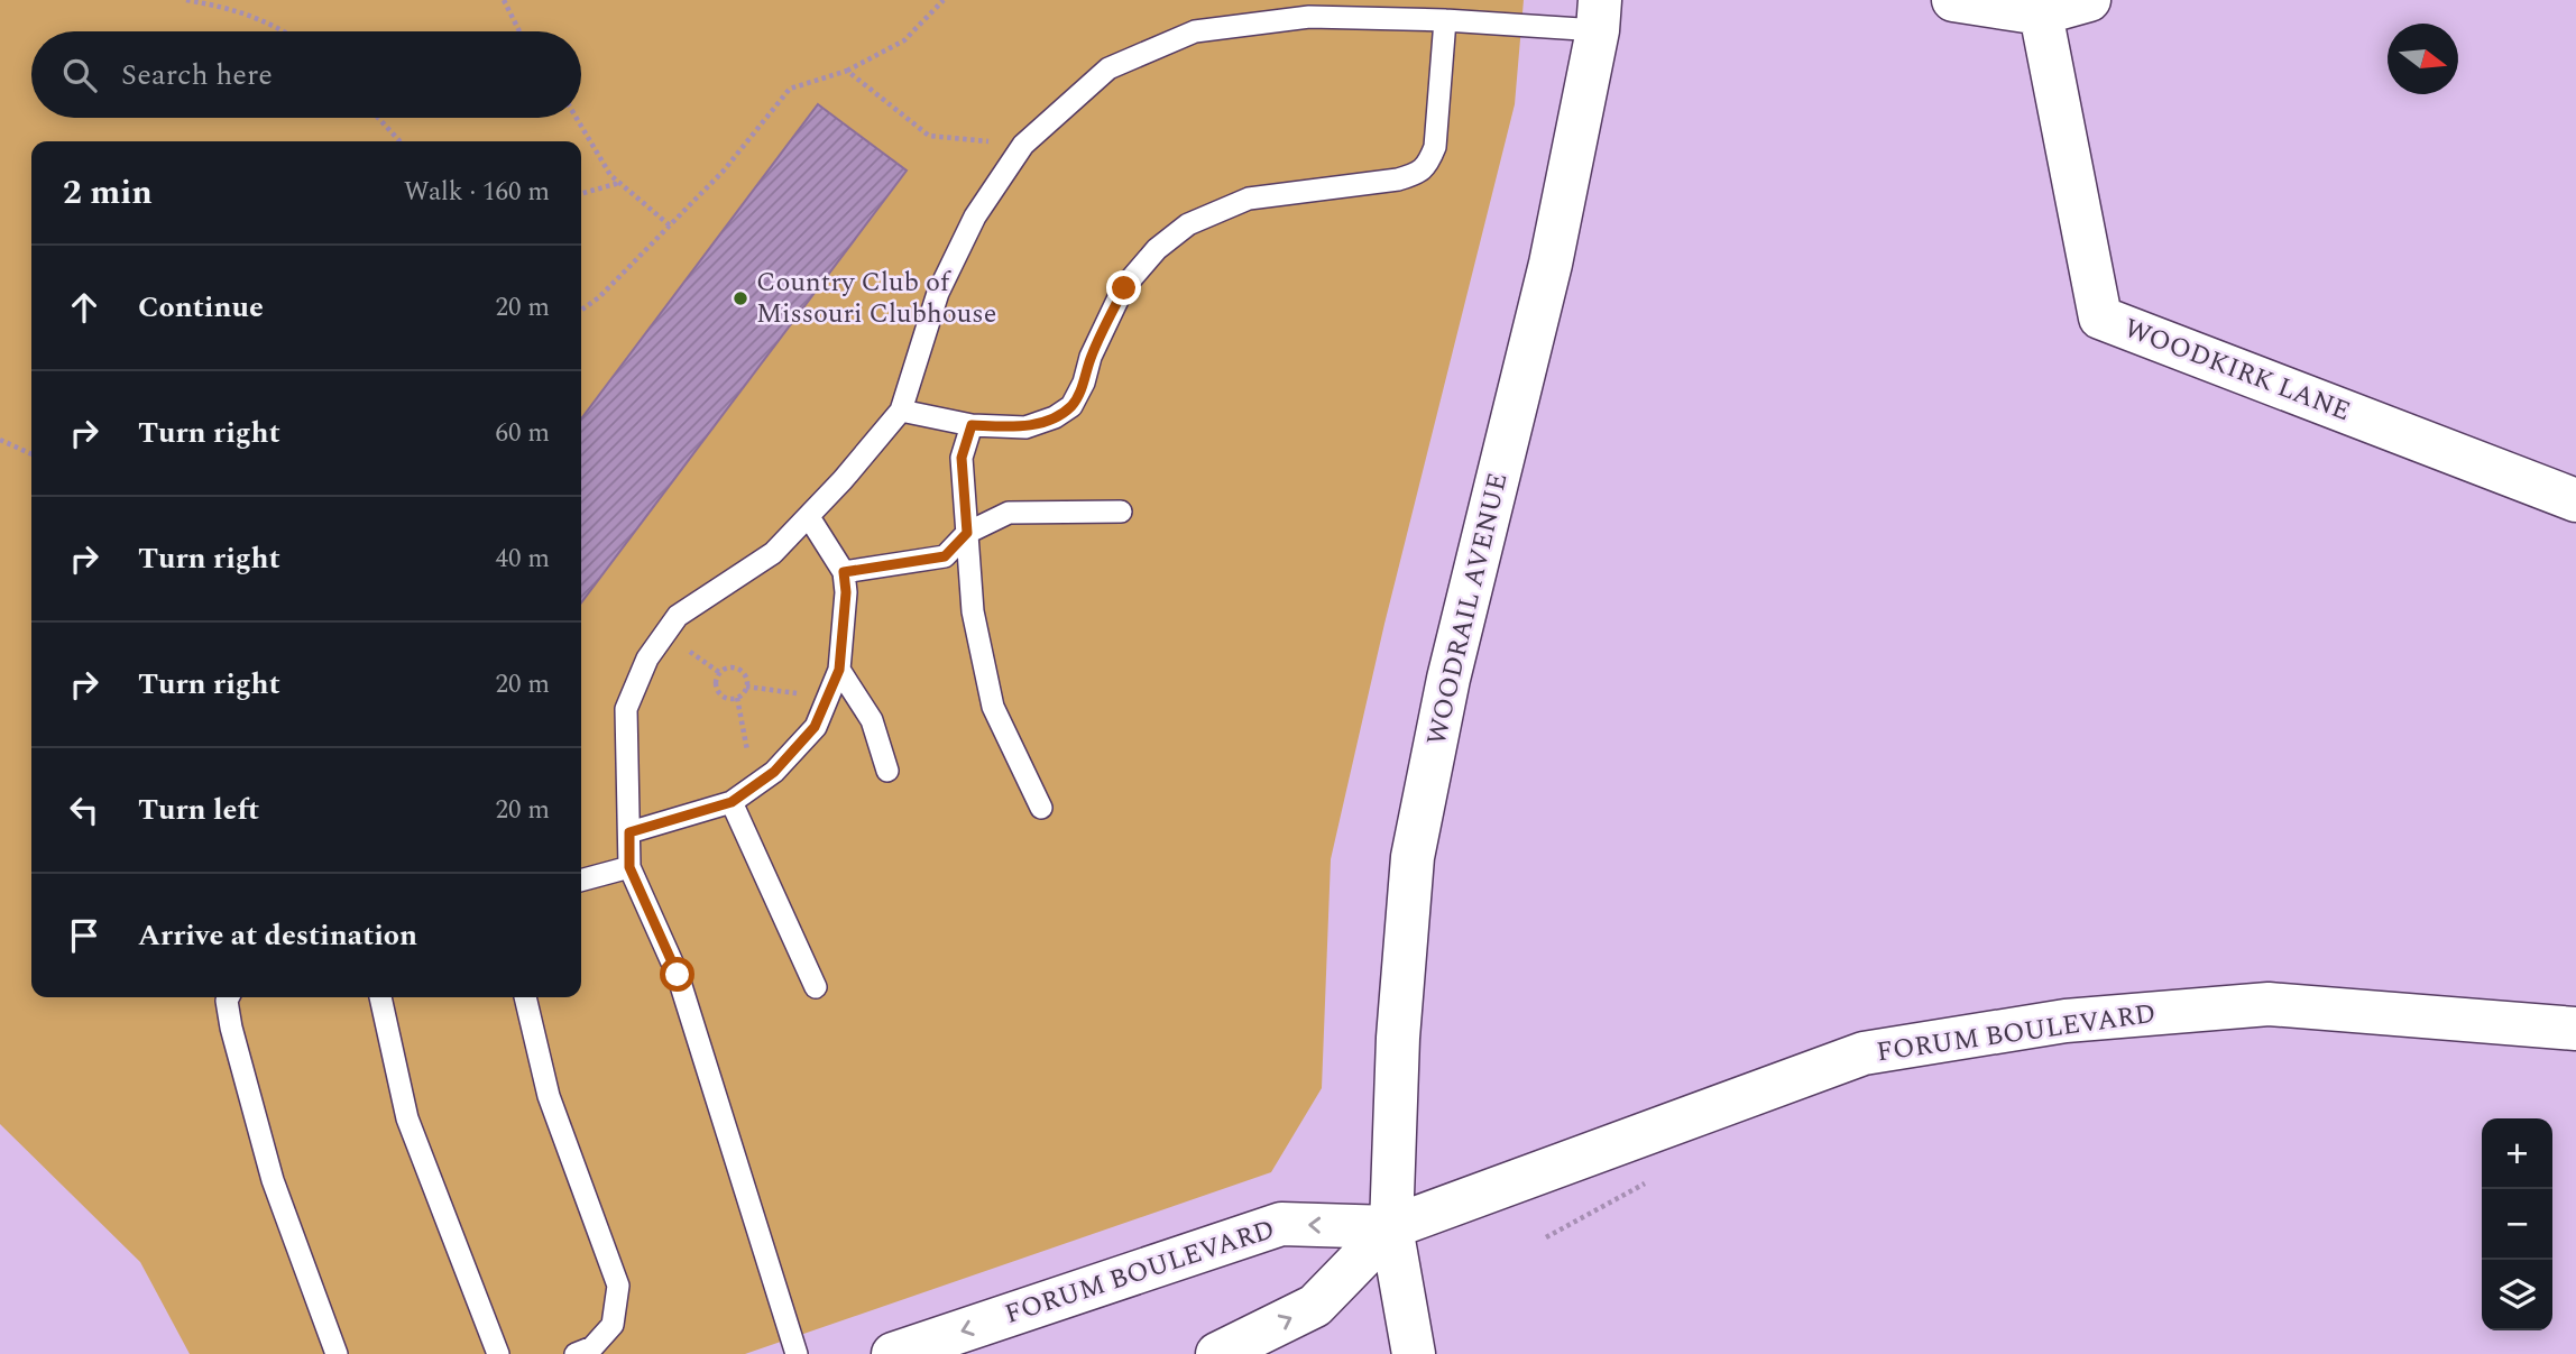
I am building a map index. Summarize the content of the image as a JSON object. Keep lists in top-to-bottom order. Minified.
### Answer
{"streets":{"street":["WOODKIRK LANE","WOODRAIL AVENUE","FORUM BOULEVARD"]},"crossings":[["WOODRAIL AVENUE","FORUM BOULEVARD"]],"places":["Country Club of Missouri Clubhouse"],"north":"right","page":{"search":"Search here","heading":["2 min","Walk · 160 m"],"list":[["Continue","20 m"],["Turn right","60 m"],["Turn right","40 m"],["Turn right","20 m"],["Turn left","20 m"],"Arrive at destination"],"map_buttons":["+","−"]}}
